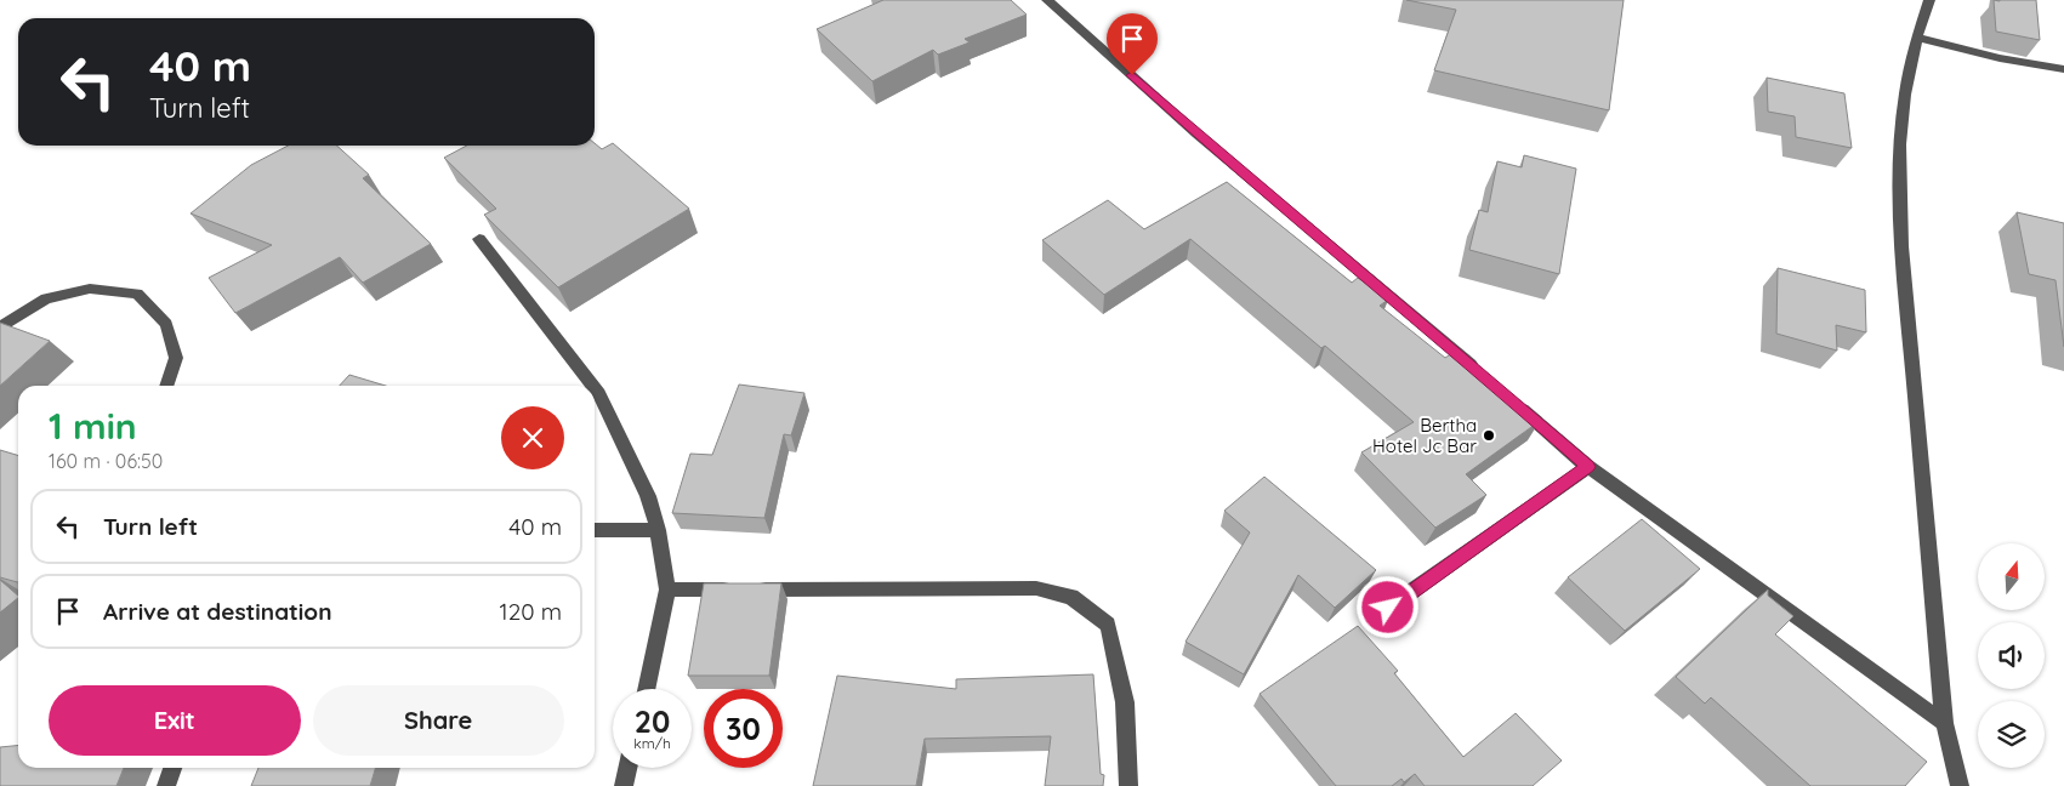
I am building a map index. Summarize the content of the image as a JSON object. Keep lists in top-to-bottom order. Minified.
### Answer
{"places":["Bertha Hotel Jc Bar"],"north":"top","page":{"turn":["40 m","Turn left"],"heading":["1 min","160 m · 06:50"],"list":[{"name":"Turn left","value":"40 m"},{"name":"Arrive at destination","value":"120 m"}],"buttons":["Exit","Share"],"speed":"20 km/h","limit":"30"}}
